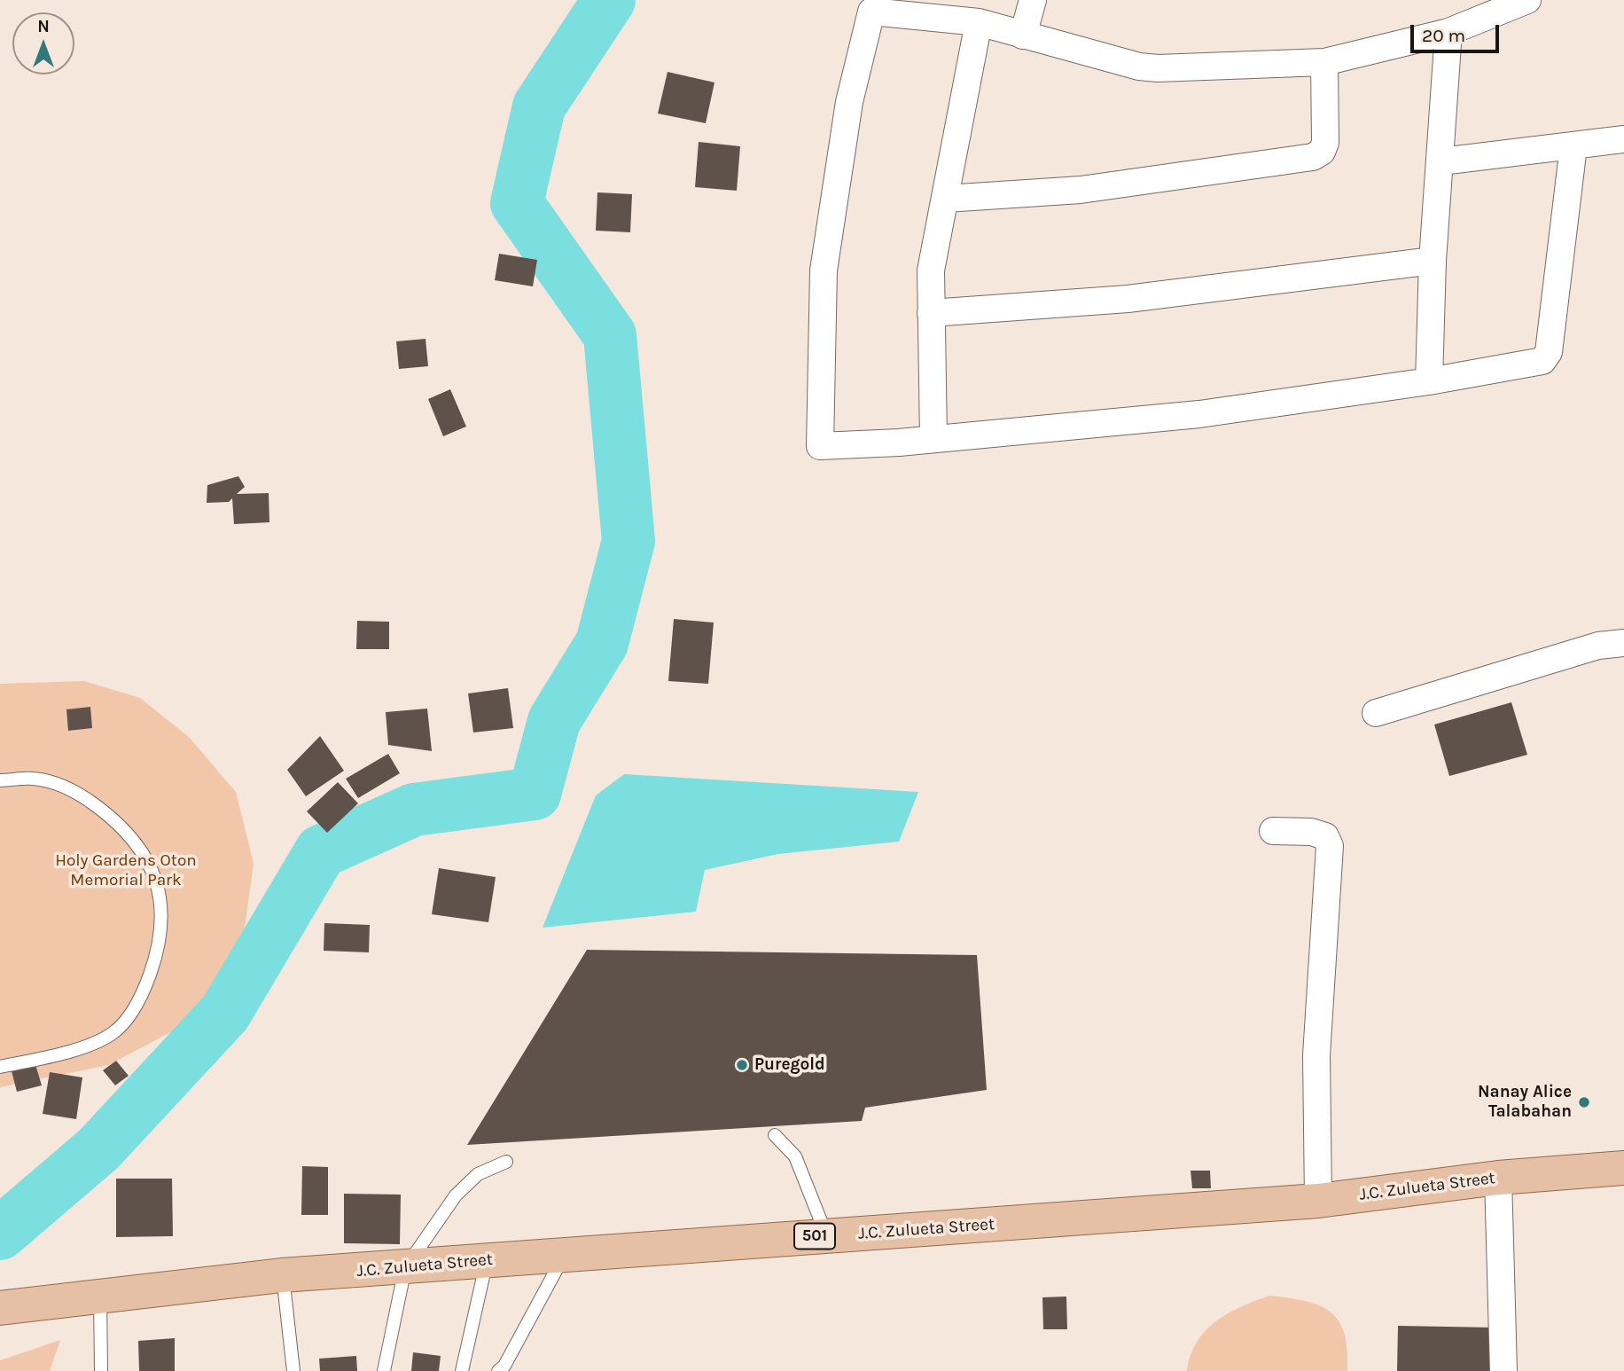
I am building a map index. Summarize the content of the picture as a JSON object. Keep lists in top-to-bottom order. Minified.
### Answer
{"streets":{"main road":["J.C. Zulueta Street","501"]},"parks":["Holy Gardens Oton Memorial Park"],"places":["Puregold","Nanay Alice Talabahan"],"scale_bar":"20 m","north":"top"}
